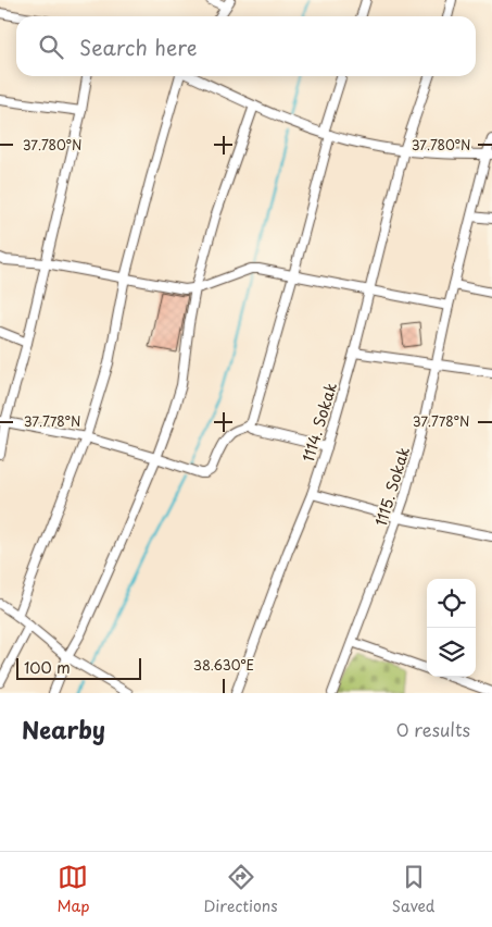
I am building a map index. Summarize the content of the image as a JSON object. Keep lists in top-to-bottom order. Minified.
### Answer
{"streets":{"street":["1114. Sokak","1115. Sokak"]},"scale_bar":"100 m","page":{"search":"Search here","scale":"100 m","heading":["Nearby","0 results"],"nav":["Map","Directions","Saved"]},"coordinates":["37.780°N","37.778°N","38.630°E"]}
